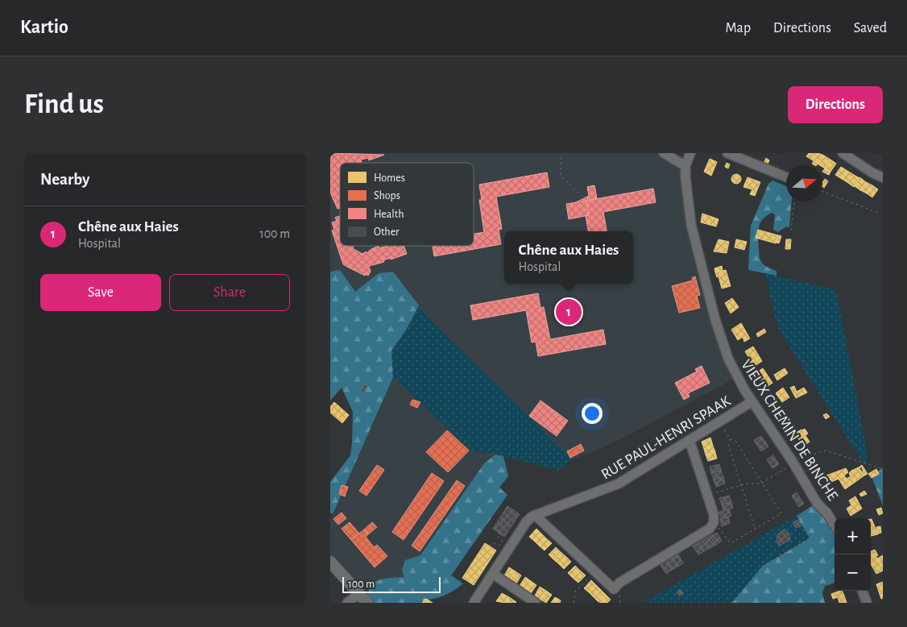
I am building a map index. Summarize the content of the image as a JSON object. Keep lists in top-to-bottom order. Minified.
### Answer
{"streets":{"street":["VIEUX CHEMIN DE BINCHE","RUE PAUL-HENRI SPAAK"]},"crossings":[["VIEUX CHEMIN DE BINCHE","RUE PAUL-HENRI SPAAK"]],"legend":["Homes","Shops","Health","Other"],"scale_bar":"100 m","north":"right","page":{"header":"Kartio","nav":["Map","Directions","Saved"],"buttons":["Directions",["Save","Share"]],"title":"Find us","heading":"Nearby","list":[{"mark":"1","name":"Chêne aux Haies","note":"Hospital","value":"100 m"}],"popup":["Chêne aux Haies","Hospital"],"pins":"1","map_buttons":["+","−"],"scale":"100 m"}}
